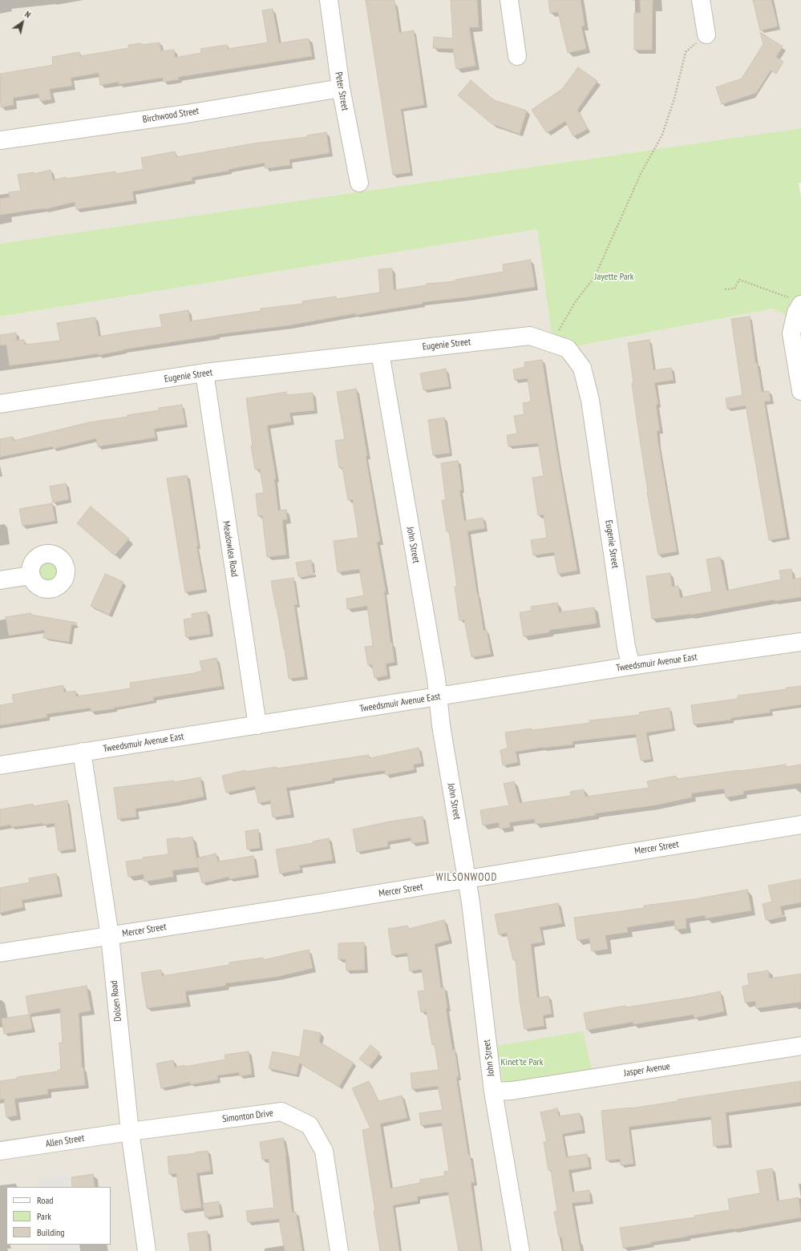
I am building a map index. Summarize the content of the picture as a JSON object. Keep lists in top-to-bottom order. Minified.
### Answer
{"streets":{"street":["Peter Street","Birchwood Street","Eugenie Street","John Street","Meadowlea Road","Tweedsmuir Avenue East","Mercer Street","Dolsen Road","Jasper Avenue","Simonton Drive","Allen Street"]},"crossings":[["Peter Street","Birchwood Street"],["Eugenie Street","John Street"],["Eugenie Street","Meadowlea Road"],["Eugenie Street","Tweedsmuir Avenue East"],["John Street","Tweedsmuir Avenue East"],["John Street","Mercer Street"],["John Street","Jasper Avenue"],["Meadowlea Road","Tweedsmuir Avenue East"],["Tweedsmuir Avenue East","Dolsen Road"],["Mercer Street","Dolsen Road"],["Dolsen Road","Simonton Drive"],["Dolsen Road","Allen Street"],["Simonton Drive","Allen Street"]],"districts":["WILSONWOOD"],"parks":["Jayette Park","Kinet'te Park"],"legend":["Road","Park","Building"],"north":"top right"}
